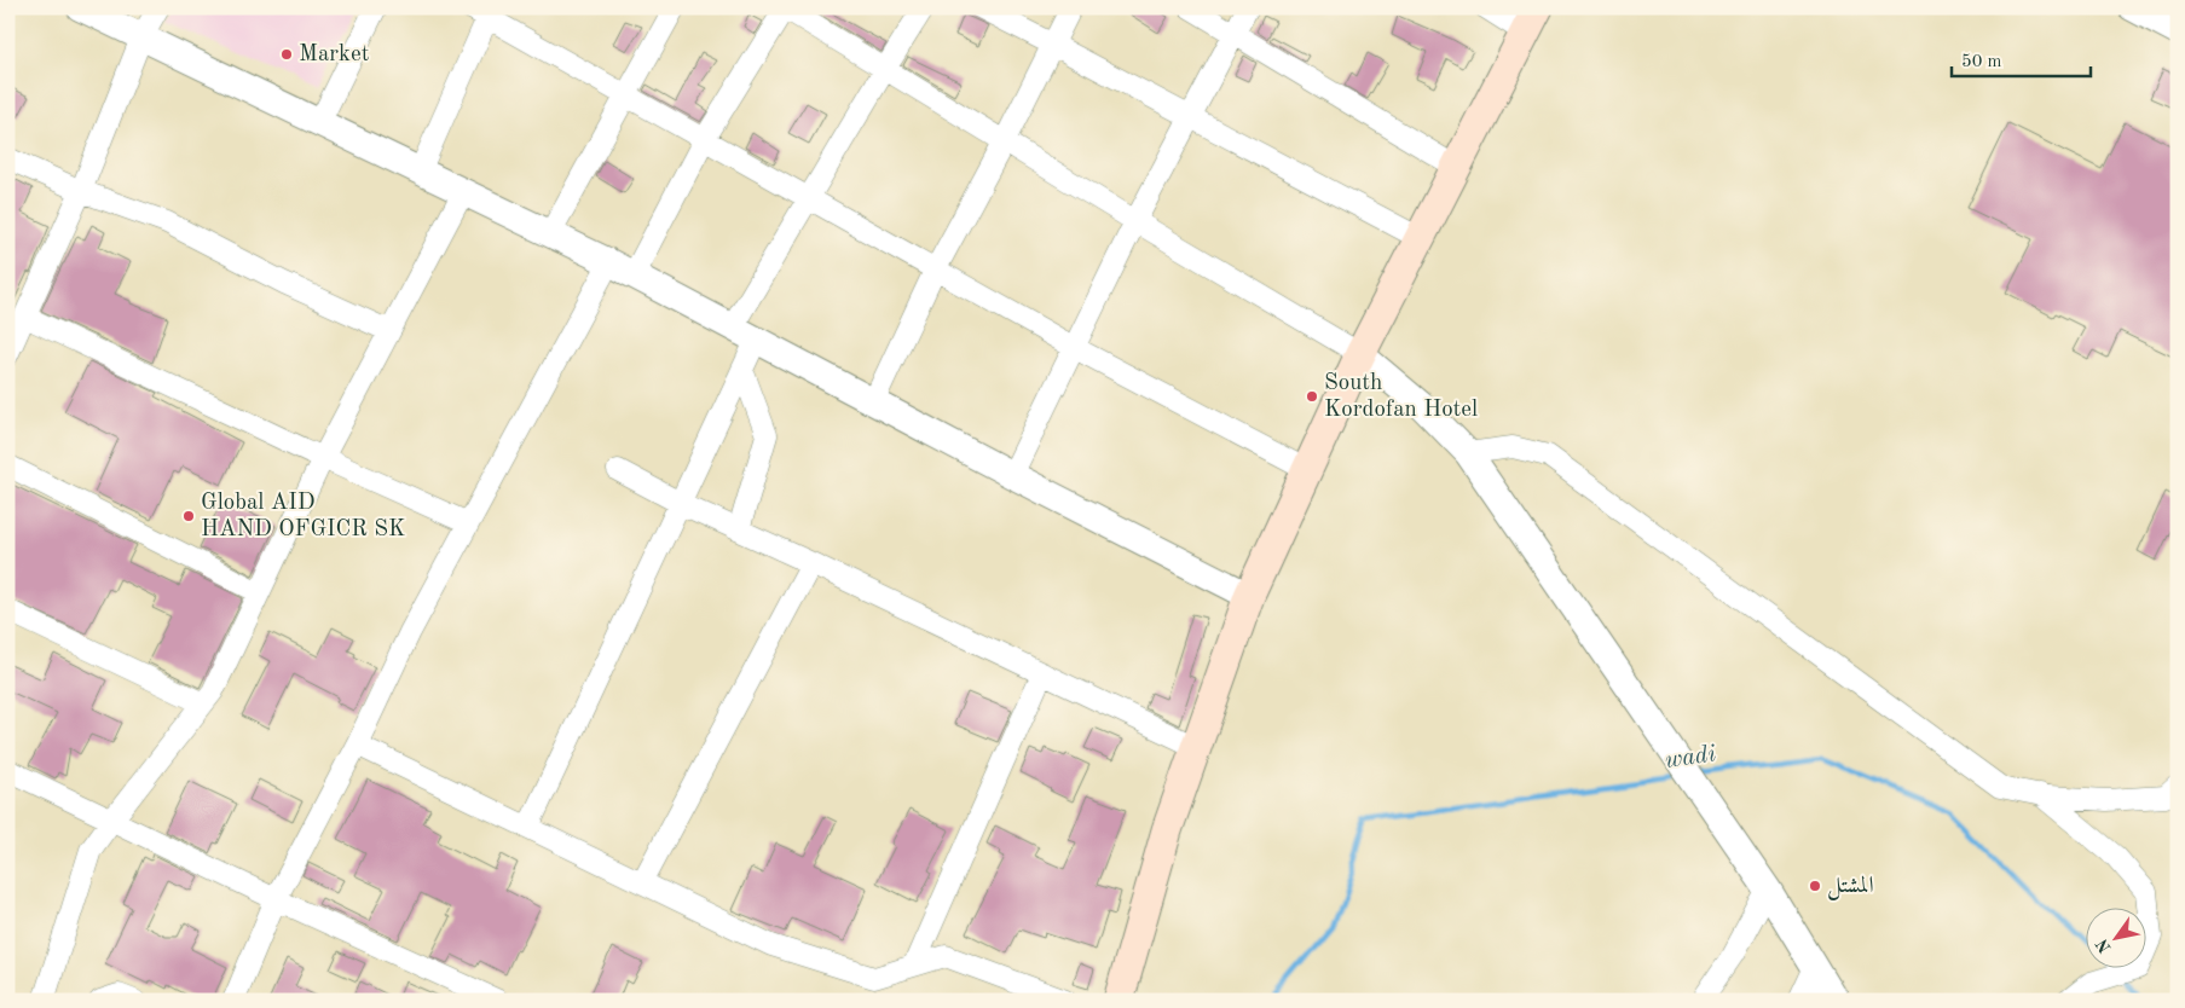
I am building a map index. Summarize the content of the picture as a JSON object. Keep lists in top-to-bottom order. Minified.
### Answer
{"water":["wadi"],"places":["Market","South Kordofan Hotel","Global AID HAND OFGICR SK","المشتل"],"scale_bar":"50 m","north":"bottom left"}
